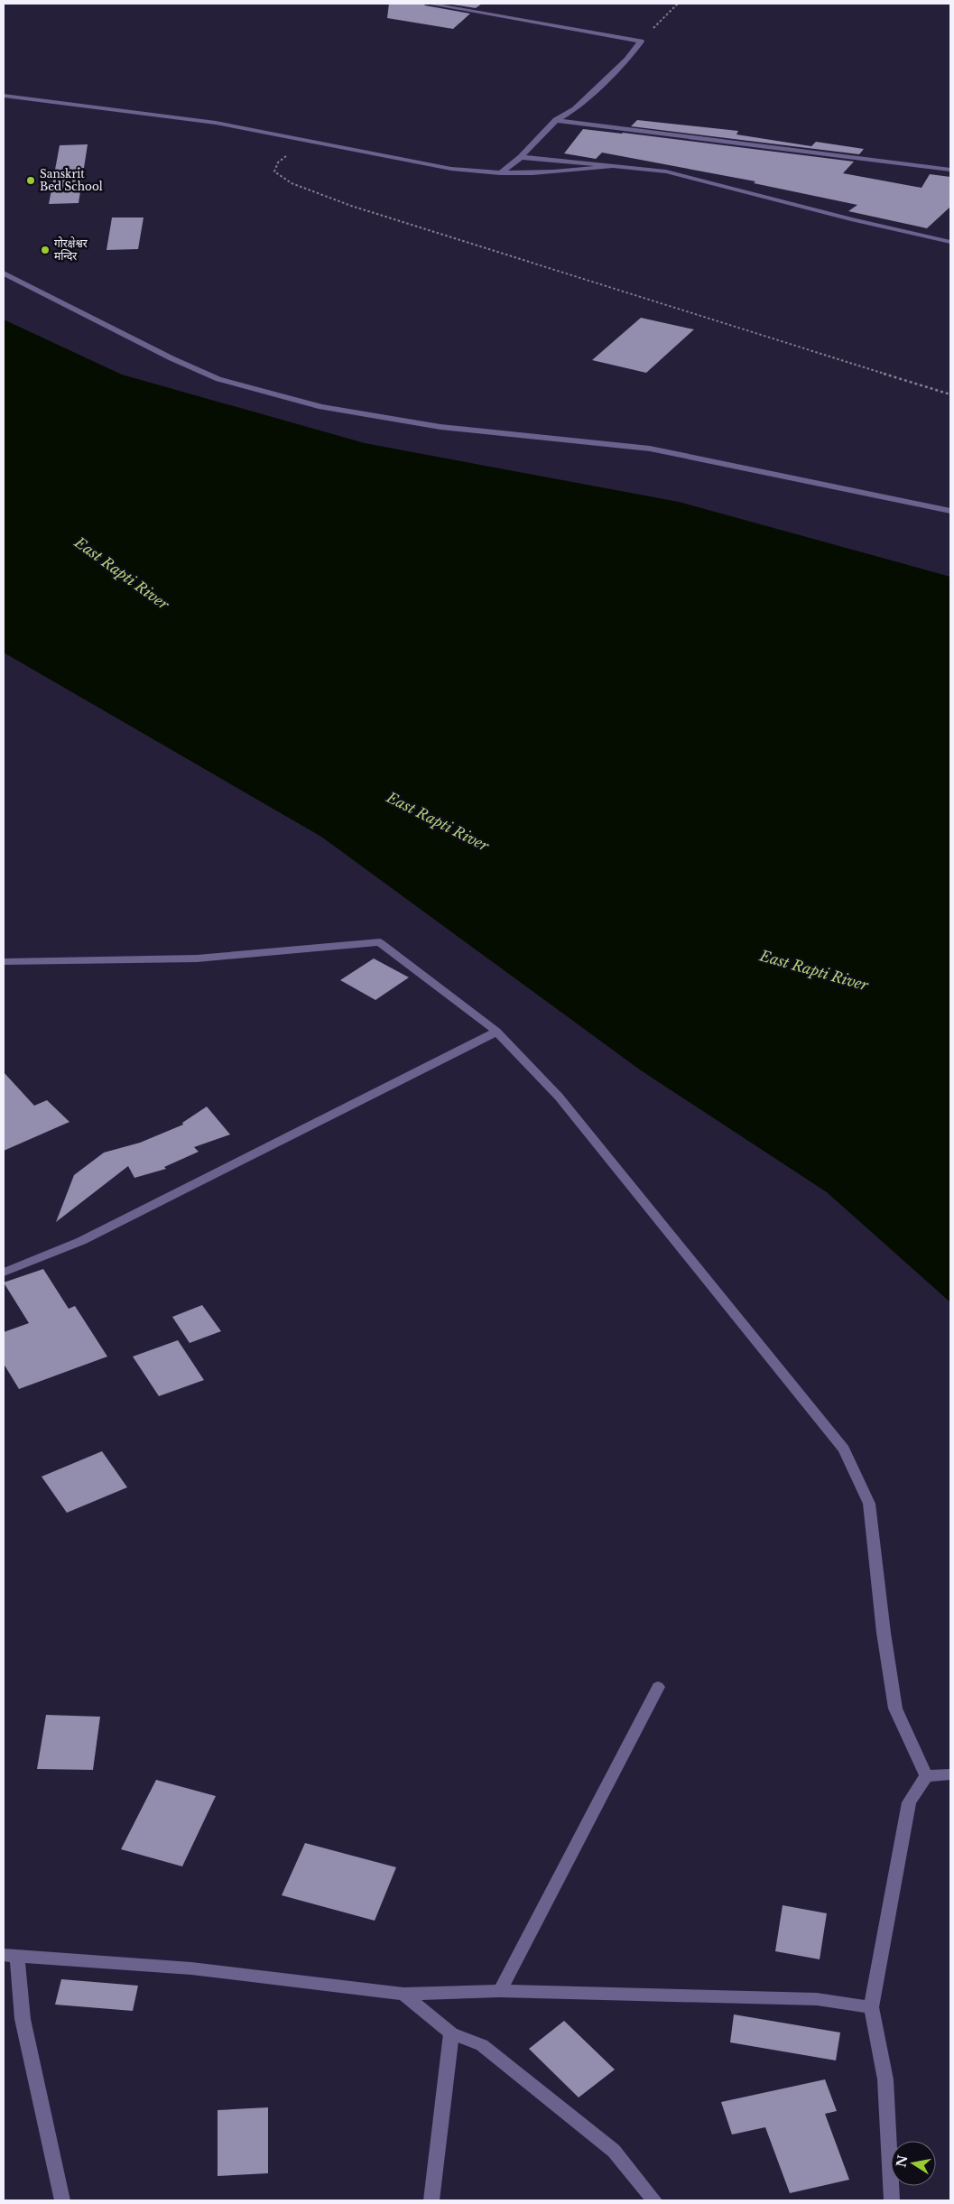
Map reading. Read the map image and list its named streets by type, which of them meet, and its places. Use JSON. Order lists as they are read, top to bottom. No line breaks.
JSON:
{"water":["East Rapti River"],"places":["Sanskrit Bed School","गोरक्षेश्वर मन्दिर"],"north":"left"}
